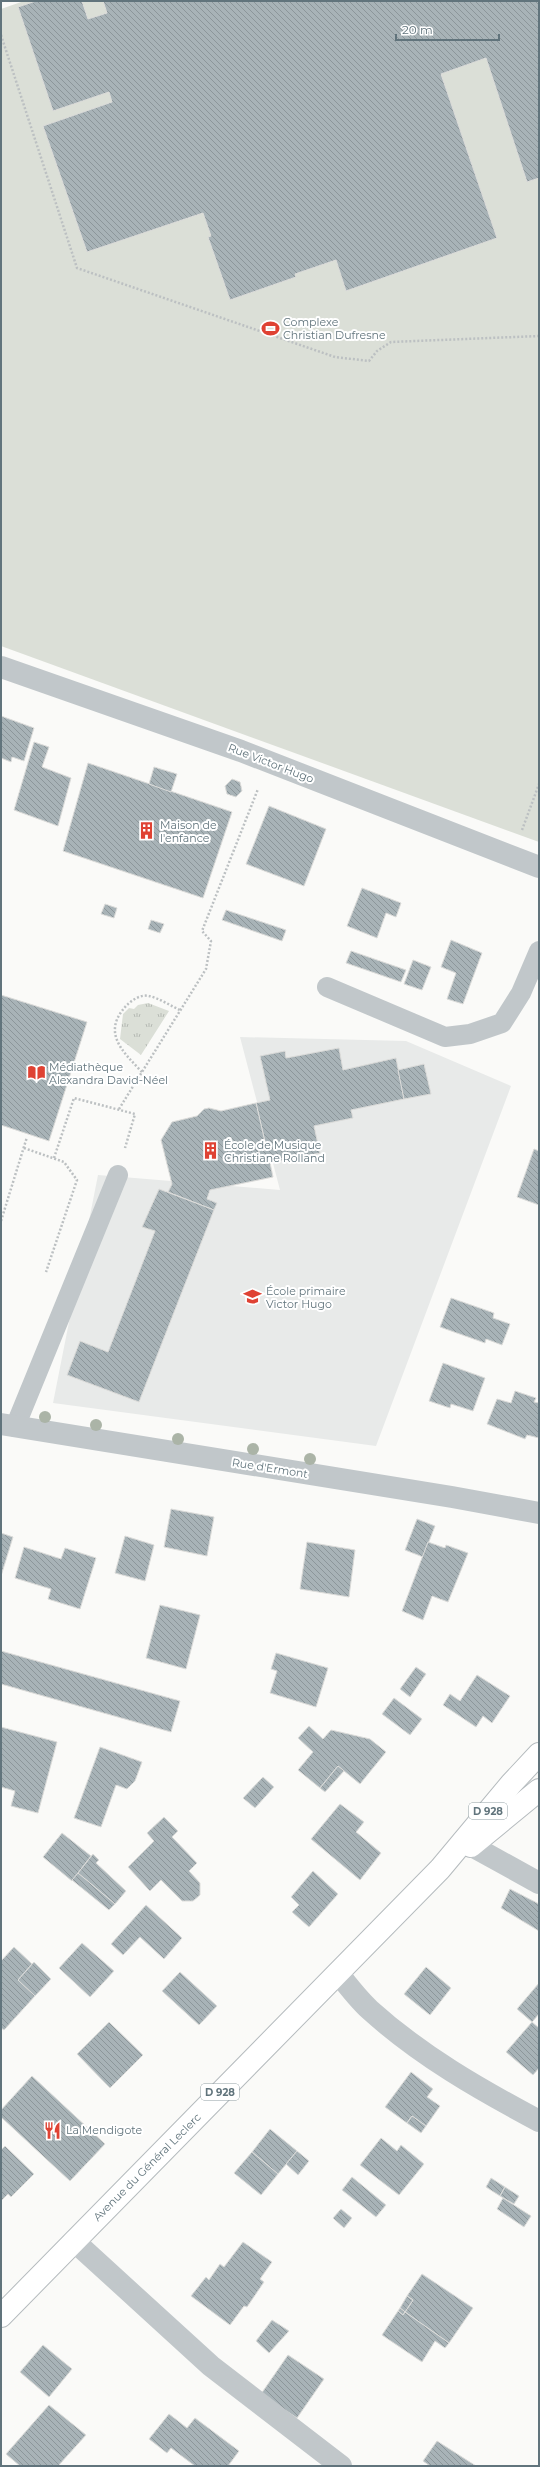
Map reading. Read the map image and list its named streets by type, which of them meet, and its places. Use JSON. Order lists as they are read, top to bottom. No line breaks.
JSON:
{"streets":{"main road":["D 928","Avenue du Général Leclerc"],"street":["Rue Victor Hugo","Rue d'Ermont"]},"places":{"sports":["Complexe Christian Dufresne"],"building":["Maison de l'enfance","École de Musique Christiane Rolland"],"library":["Médiathèque Alexandra David-Néel"],"school or university":["École primaire Victor Hugo"],"restaurant":["La Mendigote"]},"scale_bar":"20 m"}
